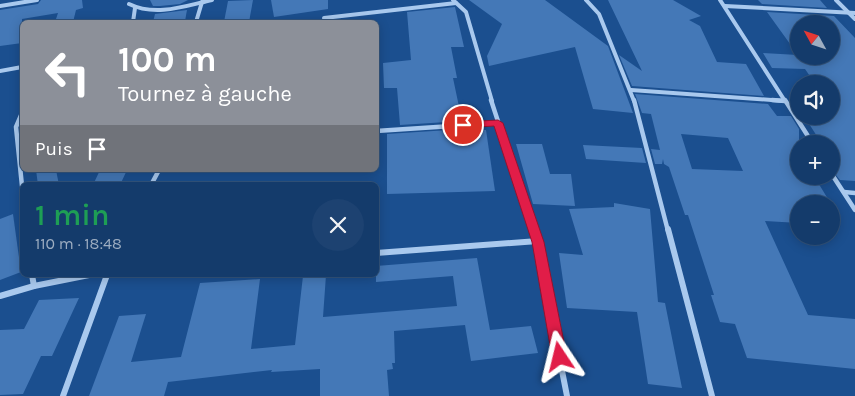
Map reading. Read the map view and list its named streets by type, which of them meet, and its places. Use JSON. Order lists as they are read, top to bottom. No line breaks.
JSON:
{"north":"top left","page":{"map_buttons":["+","−"],"turn":["100 m","Tournez à gauche"],"then":"Puis","heading":["1 min","110 m · 18:48"]}}
